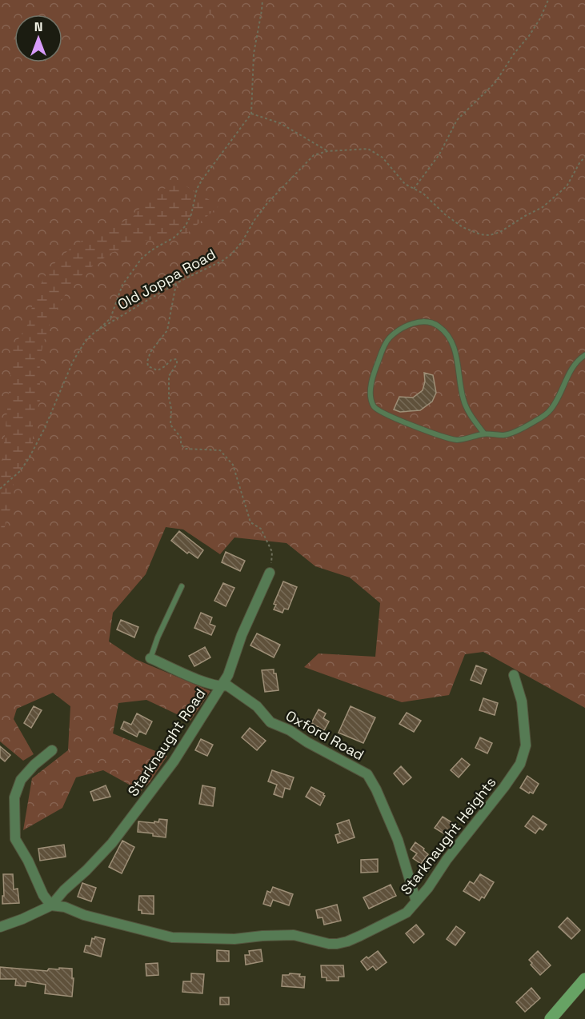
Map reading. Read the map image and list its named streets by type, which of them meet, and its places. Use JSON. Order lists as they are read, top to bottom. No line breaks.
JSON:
{"streets":{"street":["Oxford Road","Starknaught Road","Starknaught Heights"],"path":["Old Joppa Road"]},"crossings":[["Oxford Road","Starknaught Road"],["Oxford Road","Starknaught Heights"],["Starknaught Road","Starknaught Heights"]],"north":"top"}
